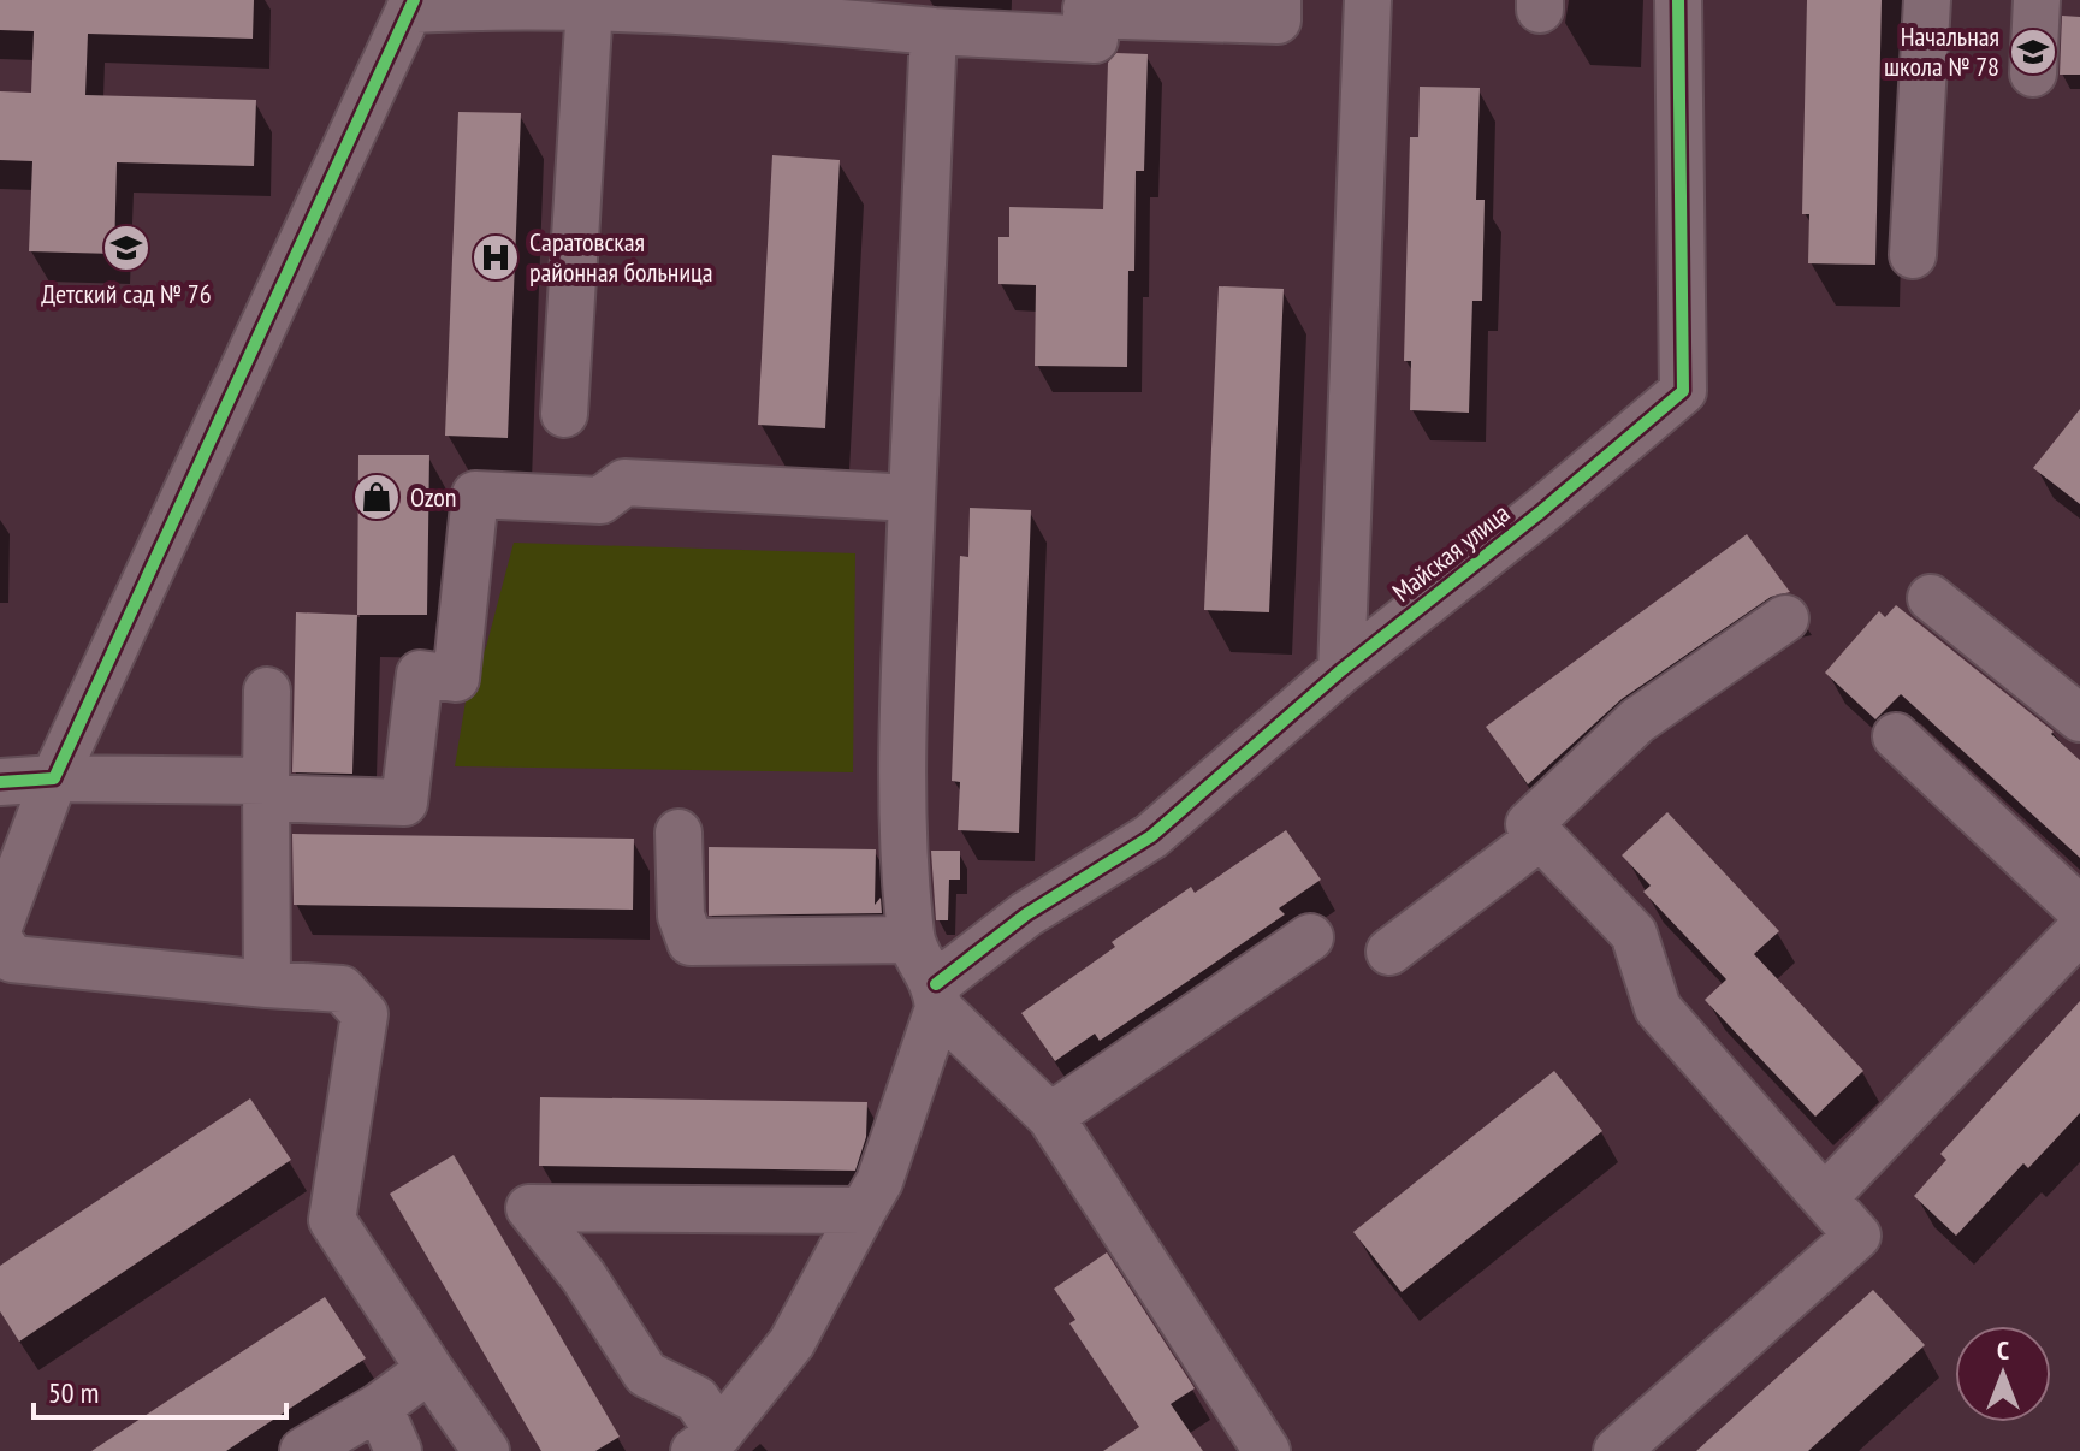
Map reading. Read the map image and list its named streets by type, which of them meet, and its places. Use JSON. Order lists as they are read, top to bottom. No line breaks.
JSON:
{"streets":{"street":["Майская улица"]},"places":{"school or university":["Начальная школа № 78","Детский сад № 76"],"hospital":["Саратовская районная больница"],"shop":["Ozon"]},"scale_bar":"50 m","north":"top"}
